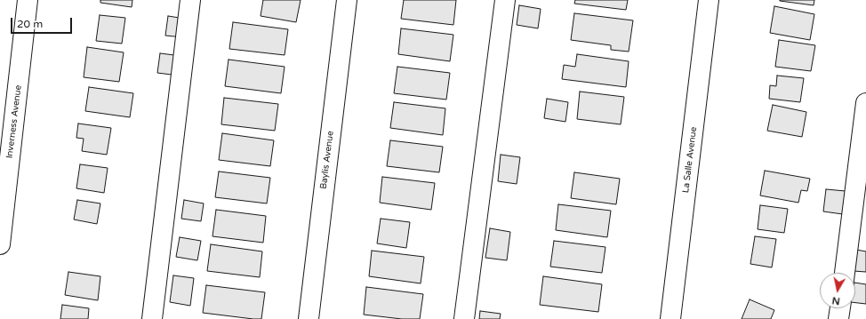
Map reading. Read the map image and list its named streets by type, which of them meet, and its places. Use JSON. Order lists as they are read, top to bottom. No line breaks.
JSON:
{"streets":{"street":["Inverness Avenue","Baylis Avenue","La Salle Avenue"]},"scale_bar":"20 m","north":"bottom"}
